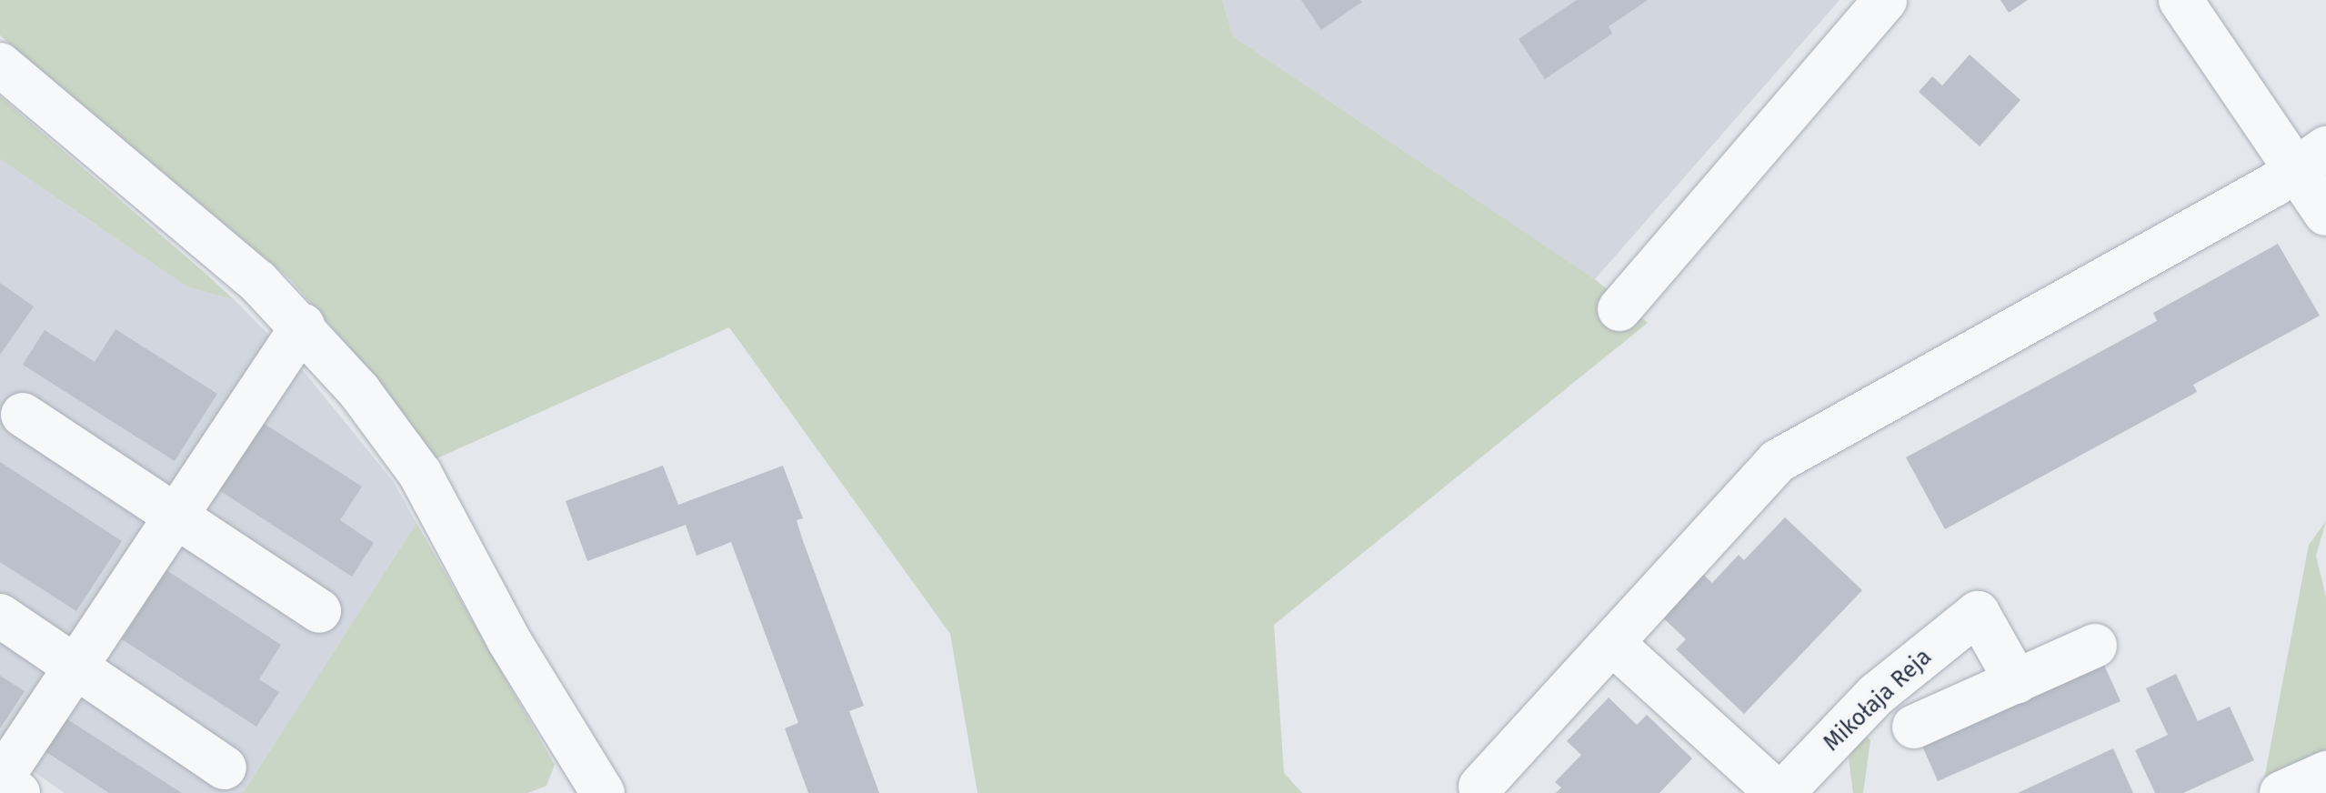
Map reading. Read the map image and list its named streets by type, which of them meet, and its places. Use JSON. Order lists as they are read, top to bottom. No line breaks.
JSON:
{"streets":{"street":["Mikołaja Reja"]}}
